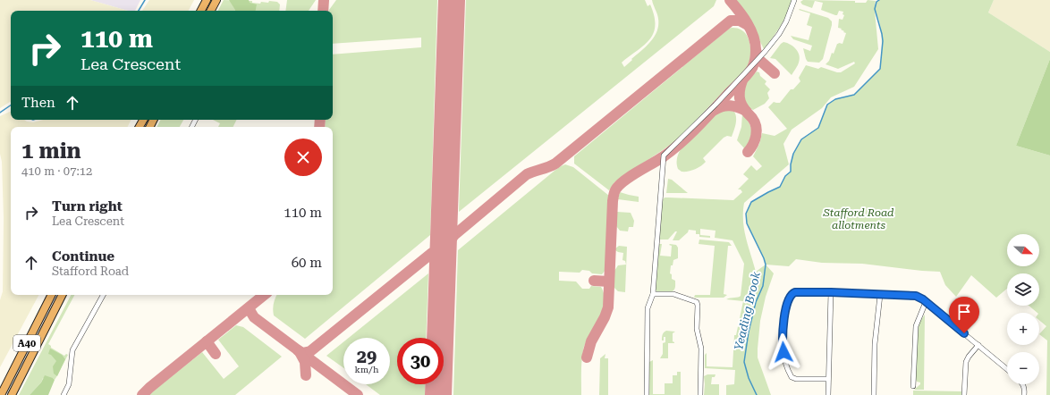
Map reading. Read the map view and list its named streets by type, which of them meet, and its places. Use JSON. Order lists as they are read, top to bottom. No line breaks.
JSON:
{"streets":{"highway":["A40"]},"water":["Yeading Brook"],"parks":["Stafford Road allotments"],"north":"right","page":{"turn":["110 m","Lea Crescent"],"then":"Then","heading":["1 min","410 m · 07:12"],"list":[{"name":"Turn right","note":"Lea Crescent","value":"110 m"},{"name":"Continue","note":"Stafford Road","value":"60 m"}],"map_buttons":["+","−"],"speed":"29 km/h","limit":"30"}}
